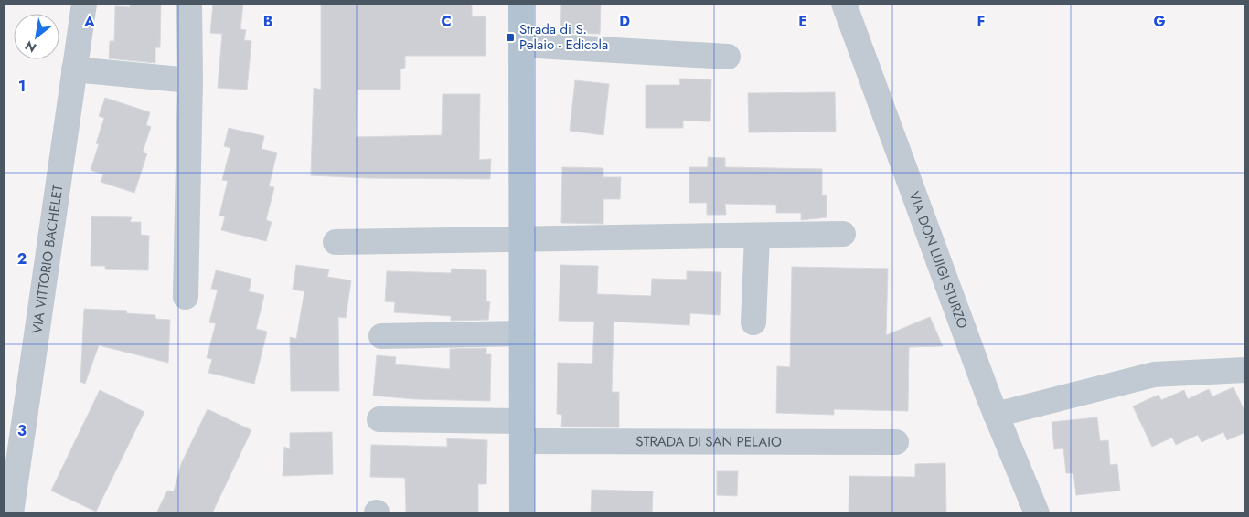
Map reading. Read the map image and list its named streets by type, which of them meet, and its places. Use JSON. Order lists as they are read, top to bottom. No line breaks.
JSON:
{"streets":{"street":["VIA VITTORIO BACHELET","VIA DON LUIGI STURZO","STRADA DI SAN PELAIO"]},"places":{"transit":["Strada di S. Pelaio - Edicola"]},"north":"bottom left","grid":{"columns":["A","B","C","D","E","F","G"],"rows":["1","2","3"]}}
